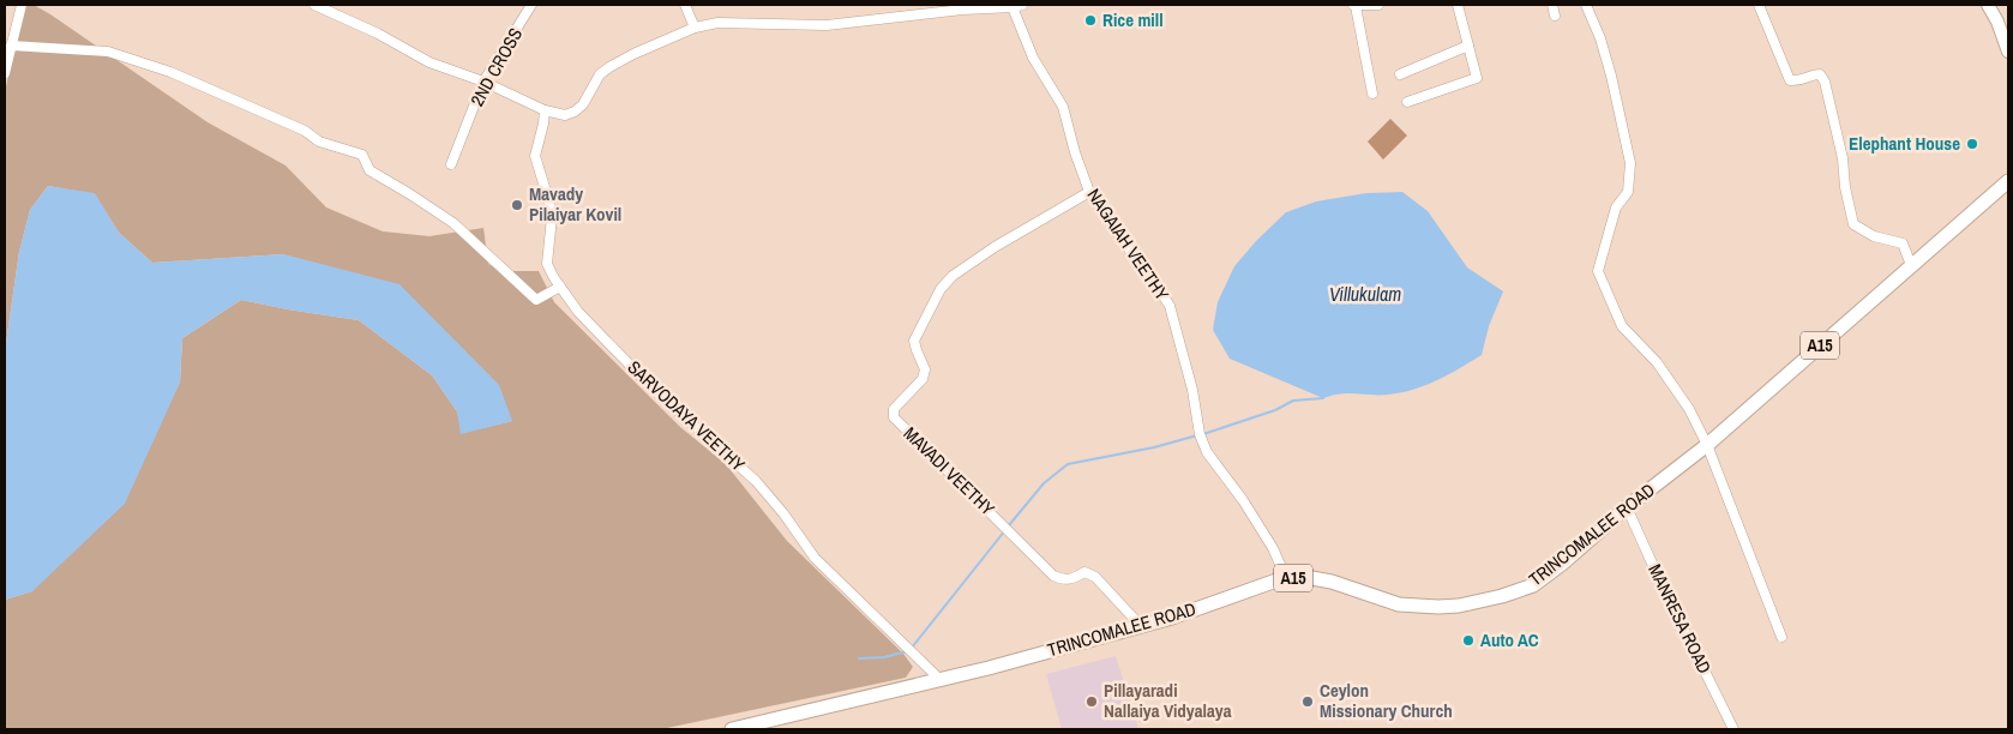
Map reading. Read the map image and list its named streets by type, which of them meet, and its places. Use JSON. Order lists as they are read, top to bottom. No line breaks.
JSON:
{"streets":{"highway":["A15","TRINCOMALEE ROAD"],"street":["2ND CROSS","NAGAIAH VEETHY","SARVODAYA VEETHY","MAVADI VEETHY","MANRESA ROAD"]},"crossings":[["NAGAIAH VEETHY","MAVADI VEETHY"],["NAGAIAH VEETHY","TRINCOMALEE ROAD"],["SARVODAYA VEETHY","TRINCOMALEE ROAD"],["MAVADI VEETHY","TRINCOMALEE ROAD"],["TRINCOMALEE ROAD","MANRESA ROAD"]],"water":["Villukulam"],"places":["Rice mill","Elephant House","Mavady Pilaiyar Kovil","Auto AC","Pillayaradi Nallaiya Vidyalaya","Ceylon Missionary Church"]}
